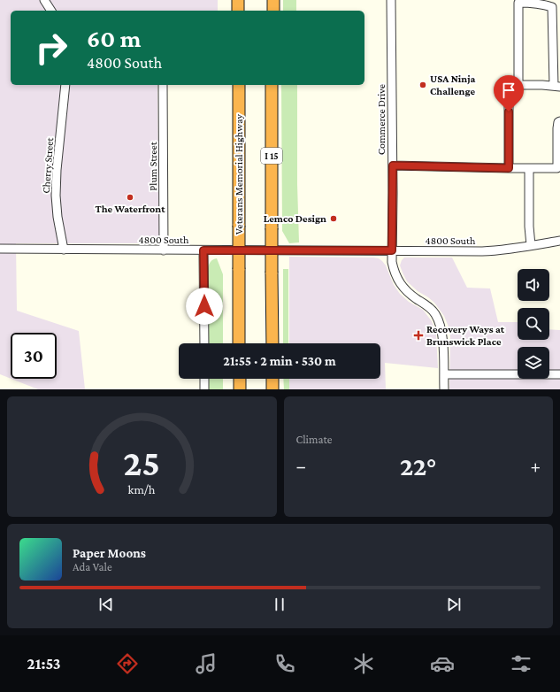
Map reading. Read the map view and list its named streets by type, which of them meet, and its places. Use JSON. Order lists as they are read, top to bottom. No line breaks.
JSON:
{"streets":{"highway":["I 15","Veterans Memorial Highway"],"street":["Commerce Drive","Cherry Street","Plum Street","4800 South"]},"crossings":[["Commerce Drive","4800 South"],["Cherry Street","4800 South"],["Plum Street","4800 South"]],"places":{"other":["USA Ninja Challenge","The Waterfront","Lemco Design"],"health":["Recovery Ways at Brunswick Place"]},"page":{"turn":["60 m","4800 South"],"limit":"30","trip":"21:55 · 2 min · 530 m","tile":"Climate","heat":["−","22°","+"],"song":["Paper Moons","Ada Vale"],"tabs":"21:53","gauge":["25","km/h"]}}
